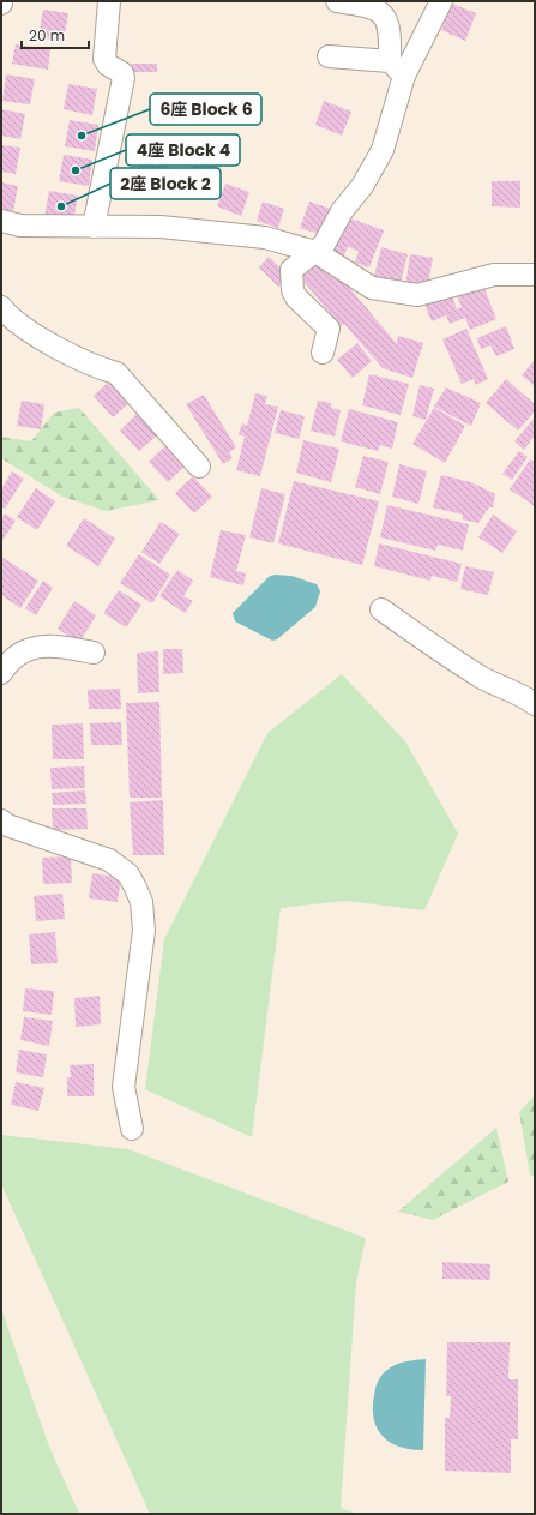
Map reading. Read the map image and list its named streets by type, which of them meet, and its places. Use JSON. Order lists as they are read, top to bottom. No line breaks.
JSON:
{"places":["6座 Block 6","4座 Block 4","2座 Block 2"],"scale_bar":"20 m"}
